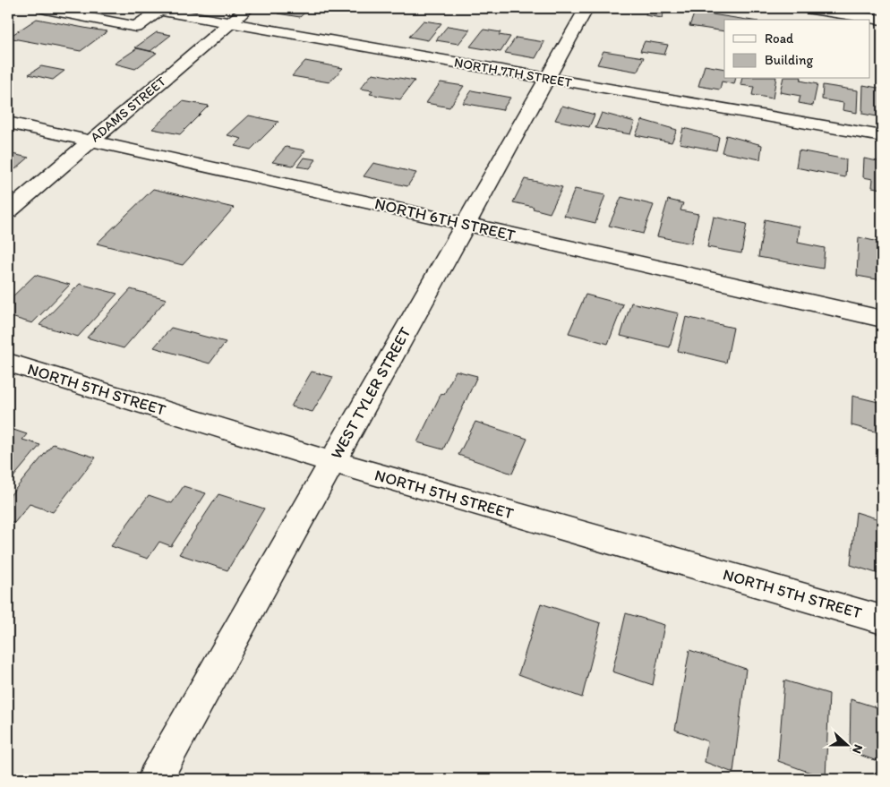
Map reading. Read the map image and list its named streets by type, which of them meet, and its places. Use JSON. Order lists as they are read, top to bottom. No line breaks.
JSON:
{"streets":{"street":["NORTH 7TH STREET","ADAMS STREET","NORTH 6TH STREET","NORTH 5TH STREET","WEST TYLER STREET"]},"crossings":[["NORTH 7TH STREET","ADAMS STREET"],["NORTH 7TH STREET","WEST TYLER STREET"],["ADAMS STREET","NORTH 6TH STREET"],["NORTH 6TH STREET","WEST TYLER STREET"],["NORTH 5TH STREET","WEST TYLER STREET"]],"legend":["Road","Building"],"north":"right"}
